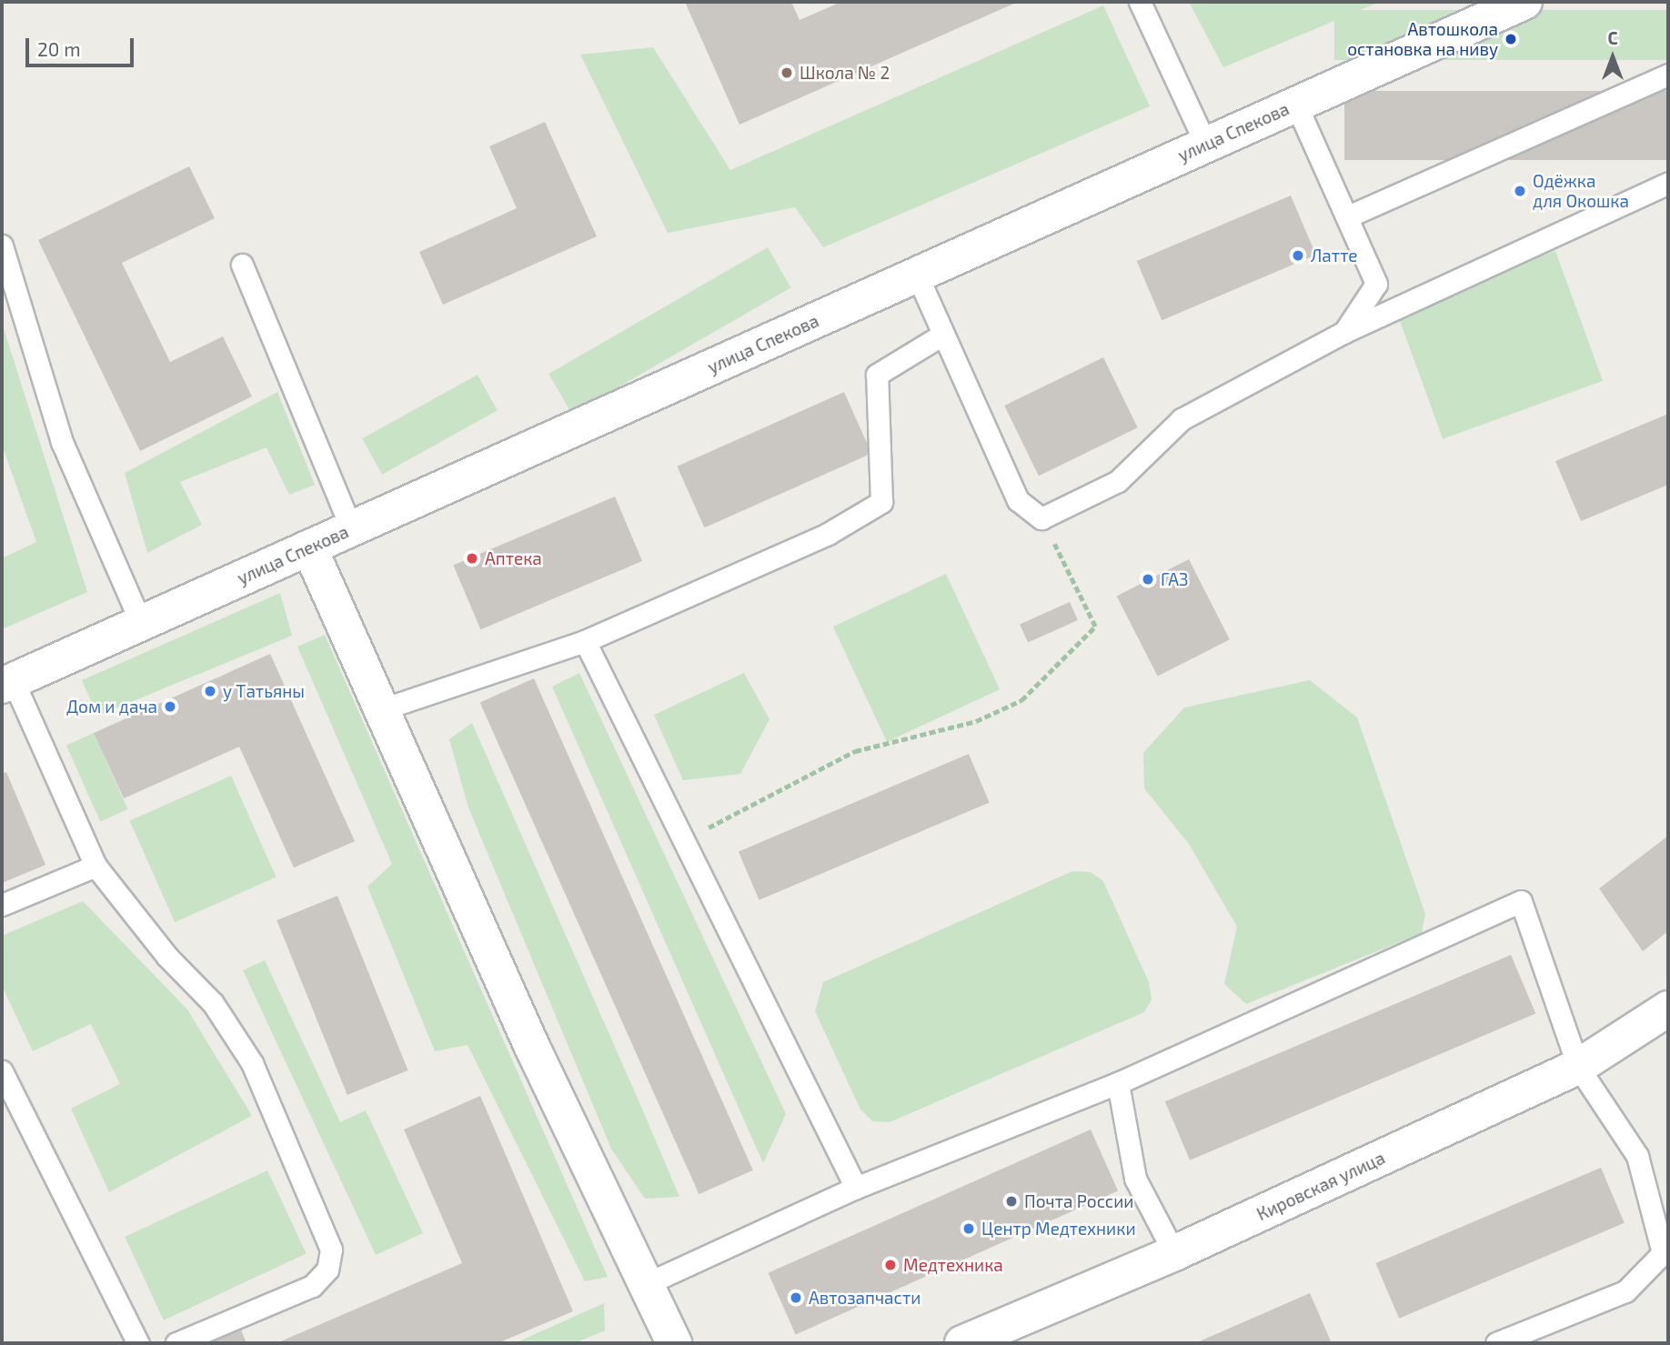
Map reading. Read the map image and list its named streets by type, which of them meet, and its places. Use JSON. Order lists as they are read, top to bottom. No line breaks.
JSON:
{"streets":{"main road":["улица Спекова","Кировская улица"]},"places":["Автошкола остановка на ниву","Школа № 2","Одёжка для Окошка","Латте","Аптека","ГАЗ","у Татьяны","Дом и дача","Почта России","Центр Медтехники","Медтехника","Автозапчасти"],"scale_bar":"20 m","north":"top"}
